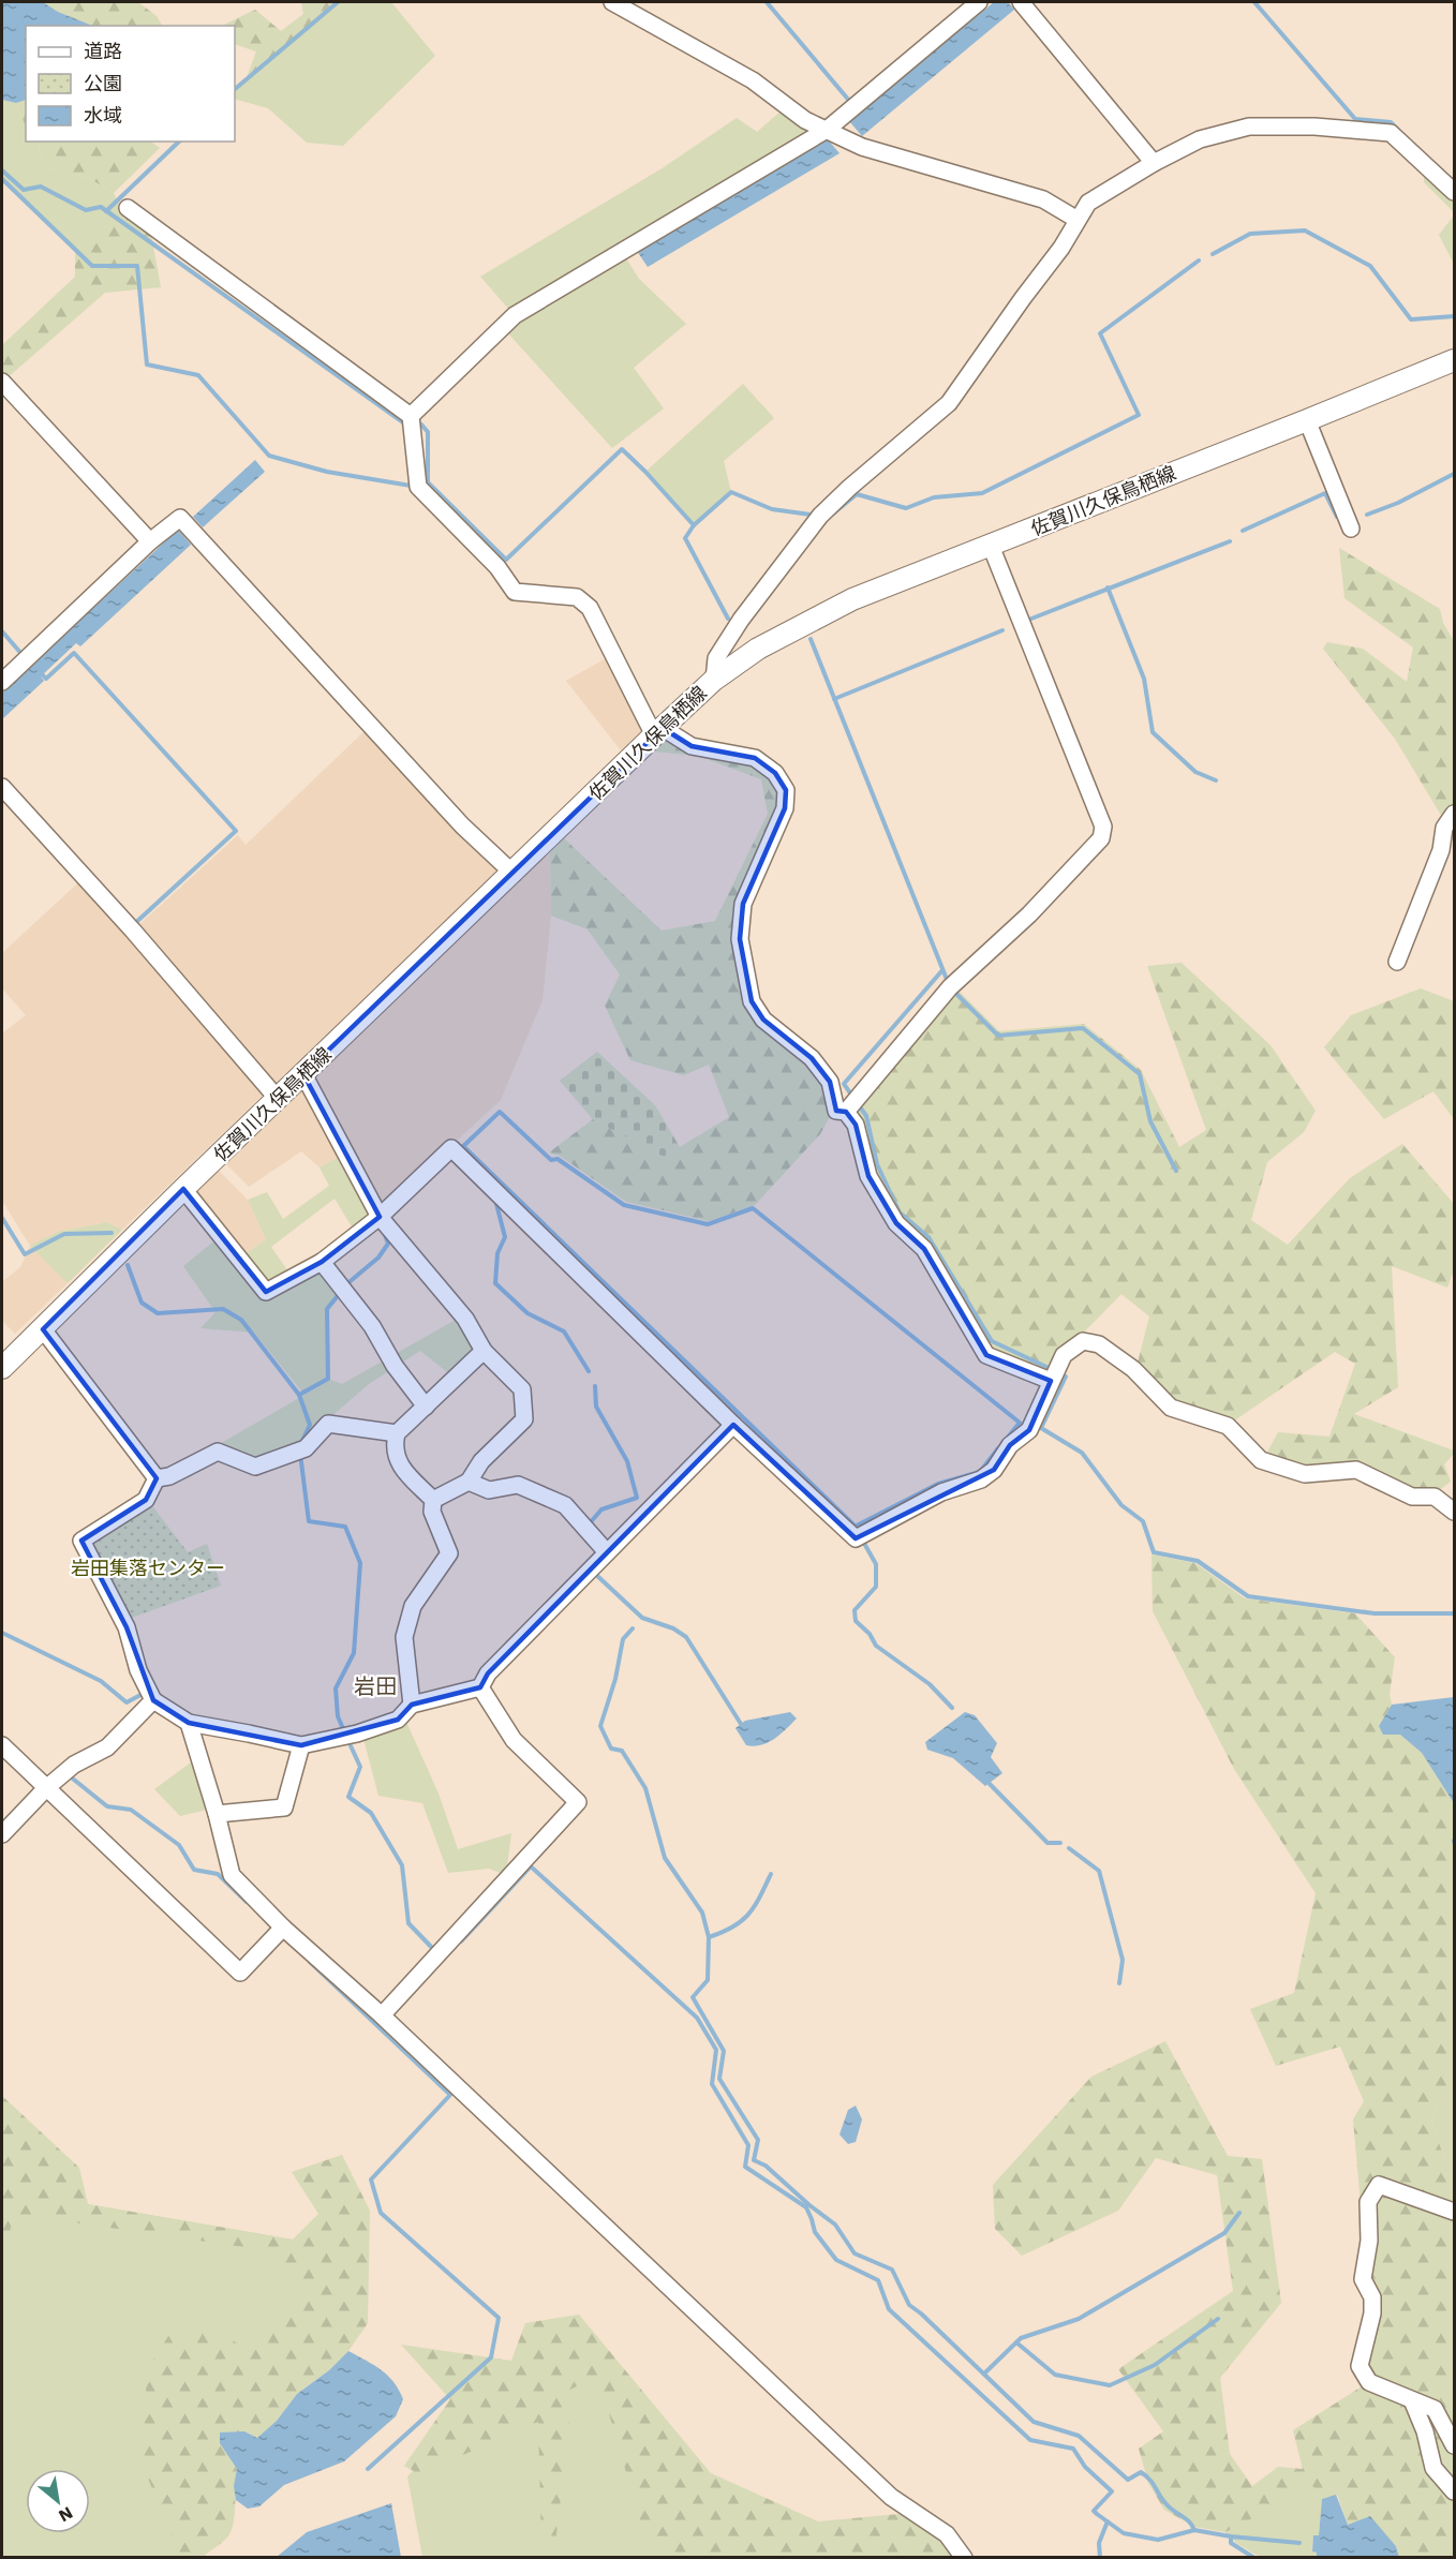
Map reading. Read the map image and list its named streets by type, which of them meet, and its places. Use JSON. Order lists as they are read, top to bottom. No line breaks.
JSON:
{"streets":{"main road":["佐賀川久保鳥栖線"]},"districts":["岩田"],"parks":["岩田集落センター"],"legend":["道路","公園","水域"],"north":"bottom right"}
